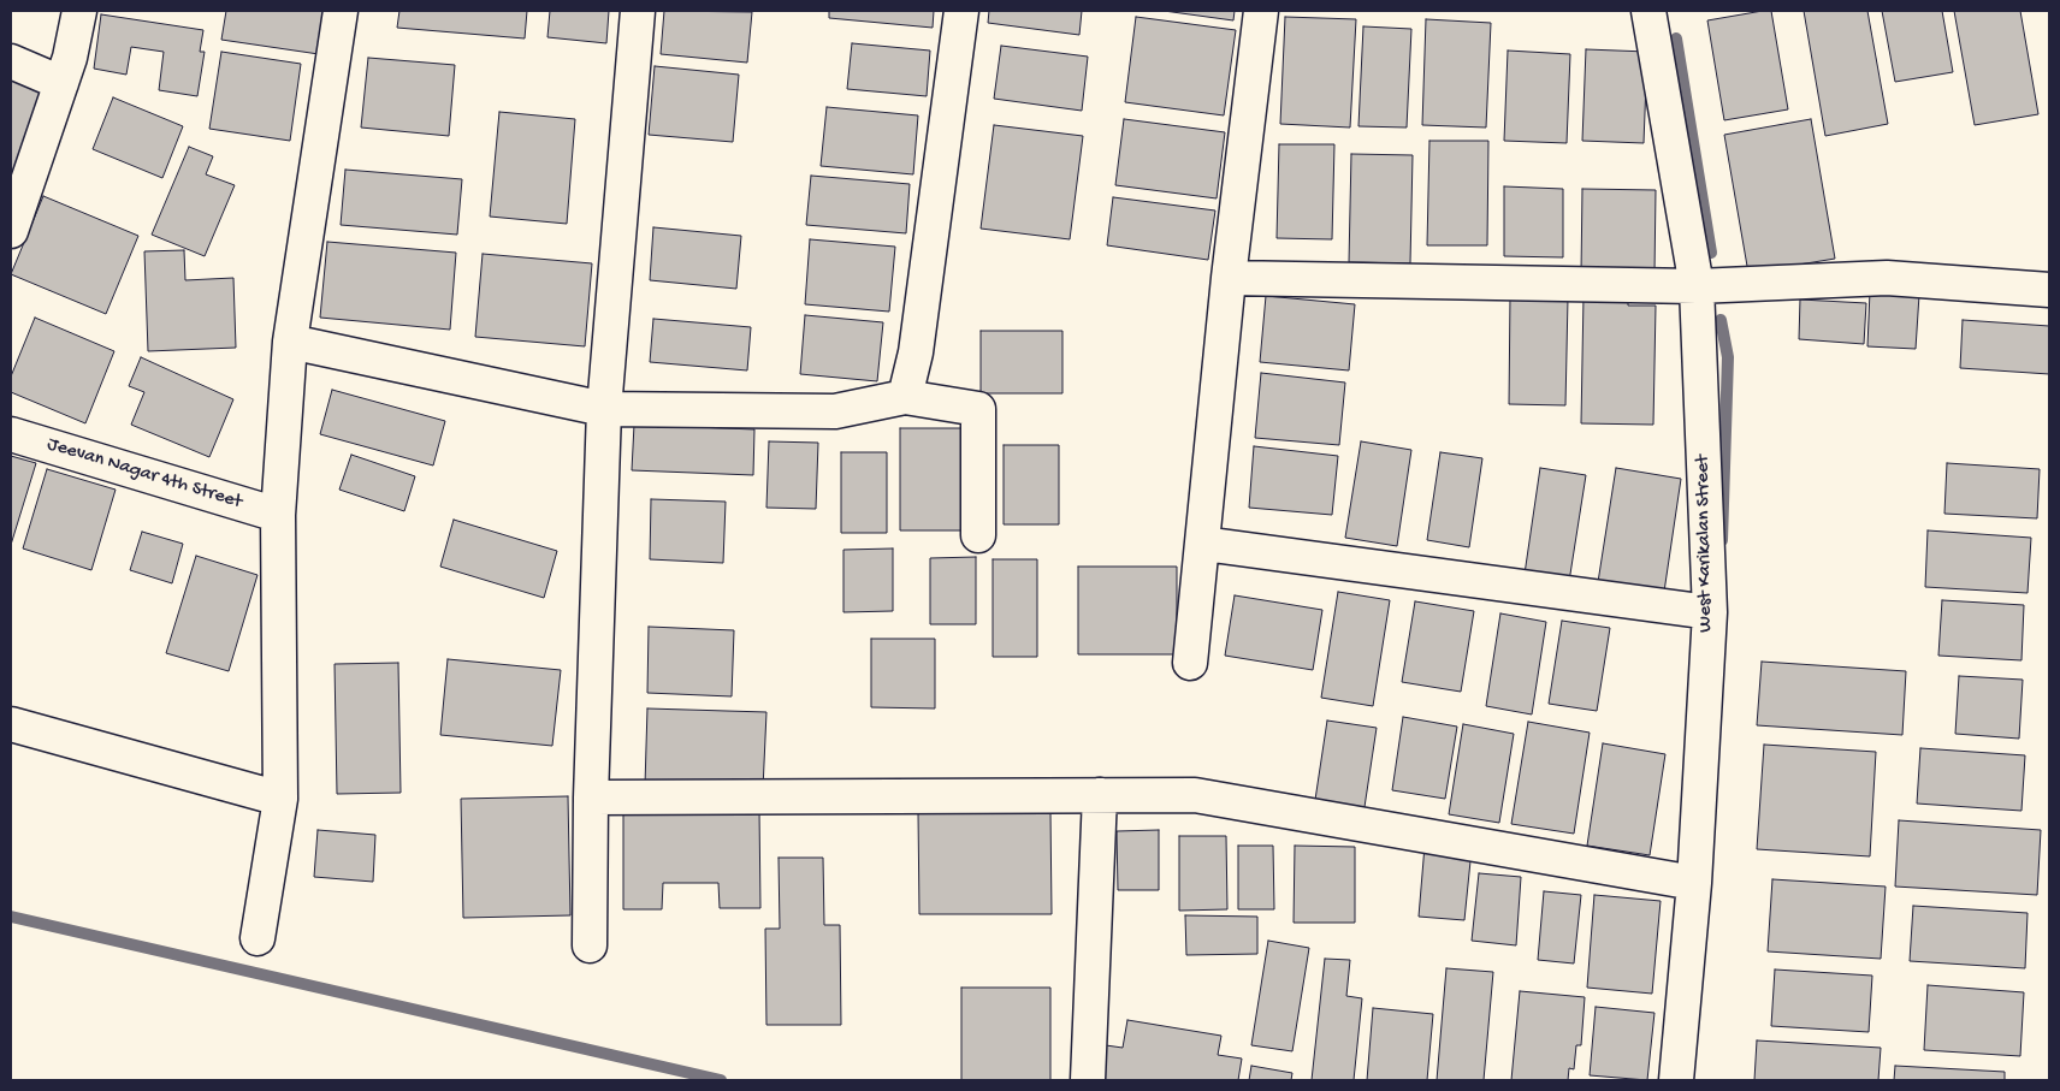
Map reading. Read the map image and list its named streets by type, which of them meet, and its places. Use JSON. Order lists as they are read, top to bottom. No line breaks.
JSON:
{"streets":{"street":["Jeevan Nagar 4th Street","West Karikalan Street"]}}
